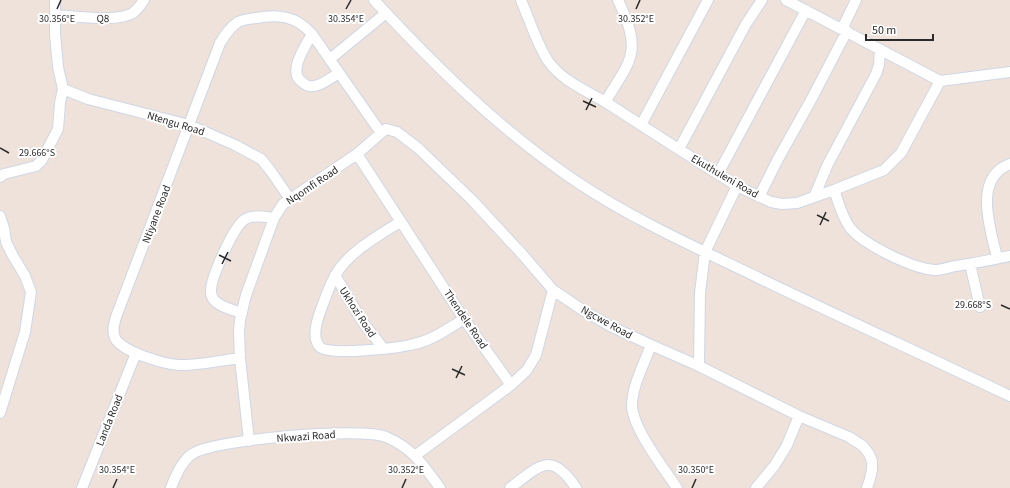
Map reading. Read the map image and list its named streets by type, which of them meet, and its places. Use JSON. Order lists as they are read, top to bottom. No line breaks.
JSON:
{"streets":{"street":["Q8","Ntengu Road","Ekuthuleni Road","Nqomfi Road","Ntiyane Road","Ukhozi Road","Thendele Road","Ngcwe Road","Landa Road","Nkwazi Road"]},"crossings":[["Ntengu Road","Nqomfi Road"],["Ntengu Road","Ntiyane Road"],["Nqomfi Road","Ntiyane Road"],["Nqomfi Road","Thendele Road"],["Nqomfi Road","Ngcwe Road"],["Nqomfi Road","Nkwazi Road"],["Ntiyane Road","Landa Road"],["Ukhozi Road","Thendele Road"]],"scale_bar":"50 m","coordinates":["30.354°E","30.352°E","30.356°E","29.666°S","29.668°S","30.350°E"]}
